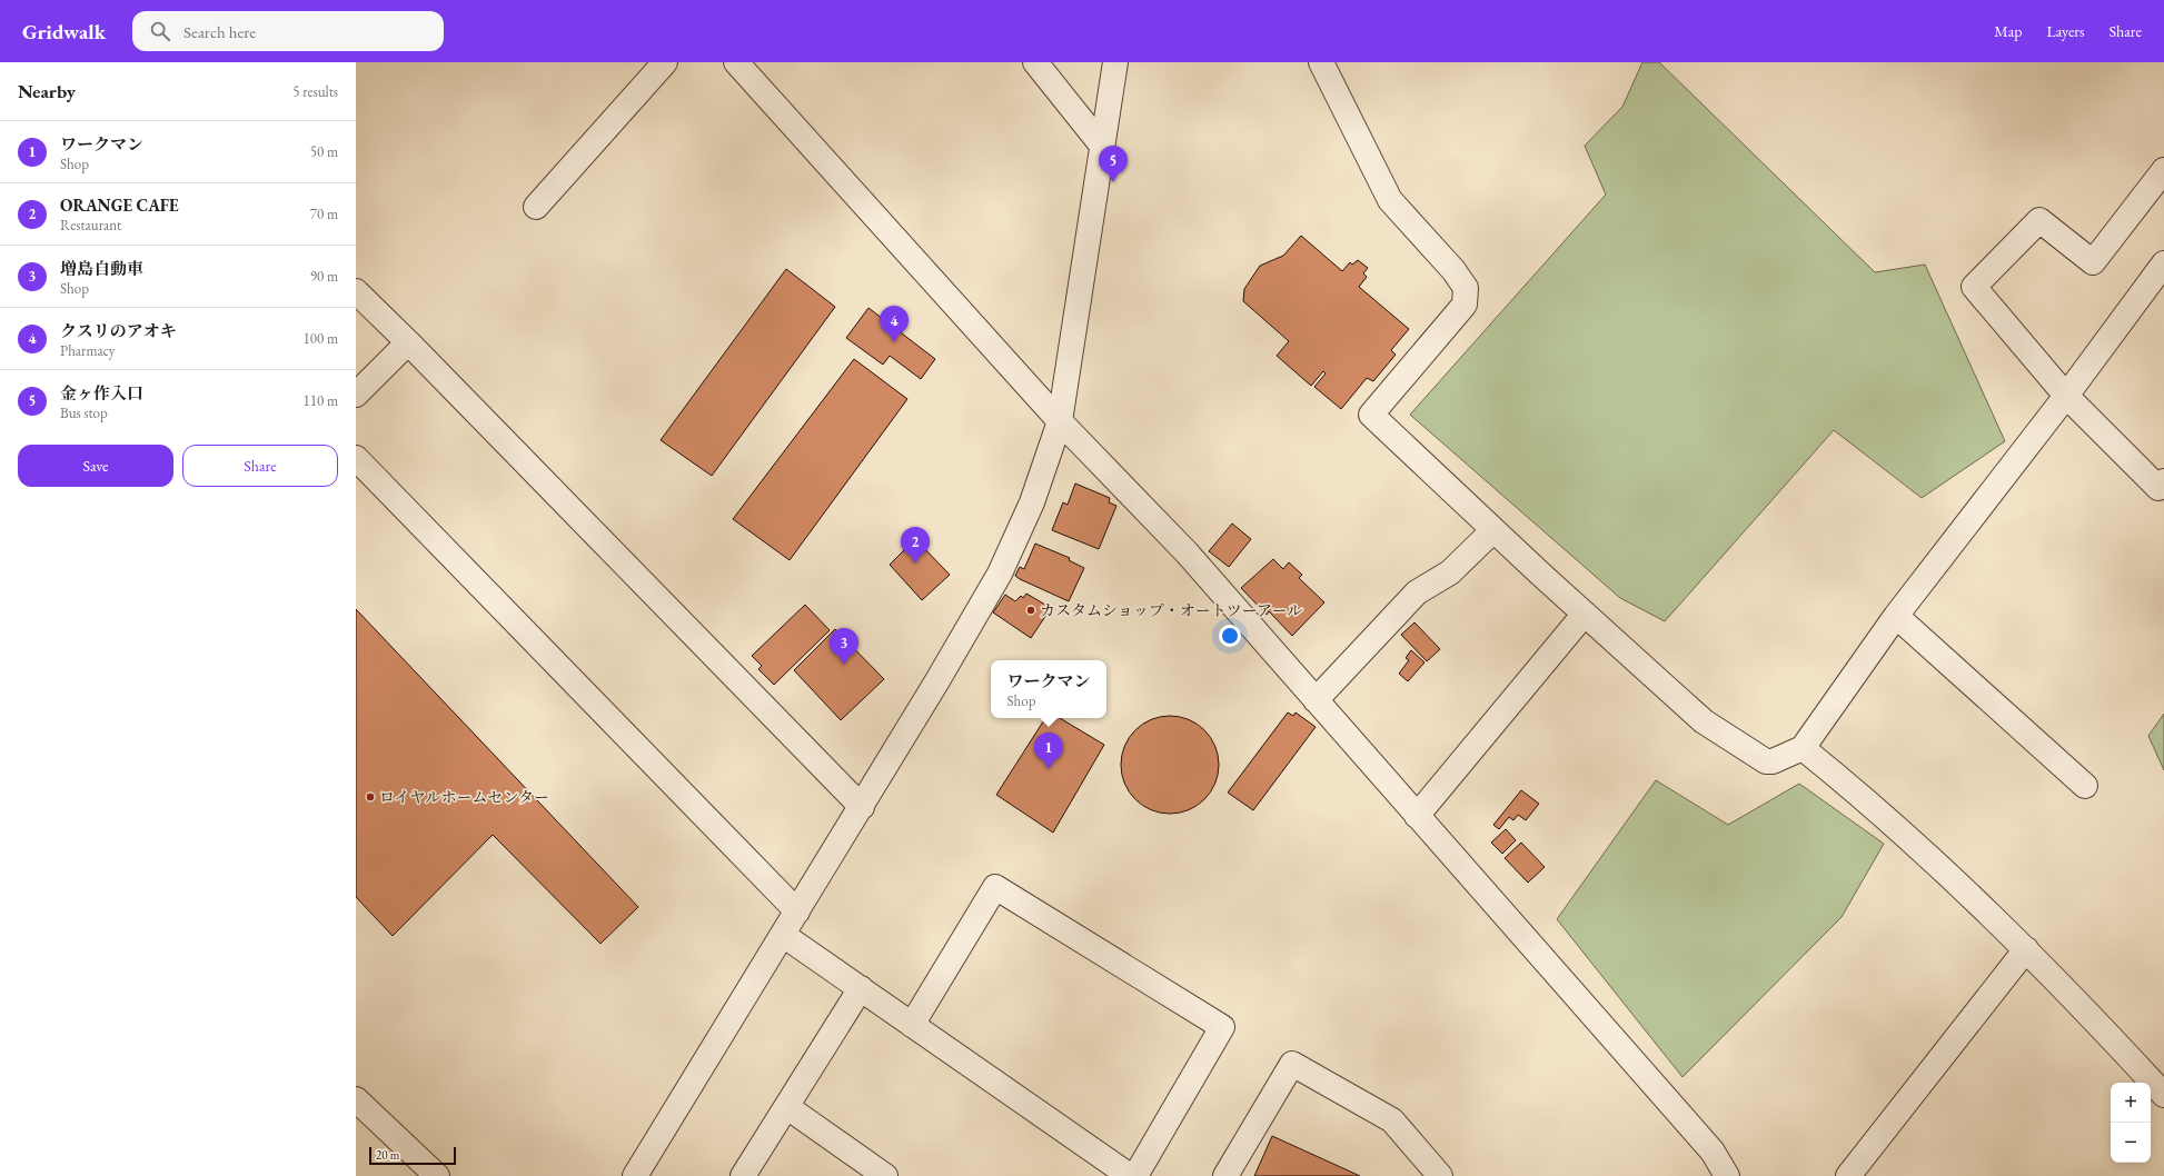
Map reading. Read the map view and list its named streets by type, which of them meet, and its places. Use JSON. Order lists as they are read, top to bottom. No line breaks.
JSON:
{"places":["カスタムショップ・オートツーアール","ロイヤルホームセンター"],"scale_bar":"20 m","page":{"header":"Gridwalk","search":"Search here","nav":["Map","Layers","Share"],"heading":["Nearby","5 results"],"list":[{"mark":"1","name":"ワークマン","note":"Shop","value":"50 m"},{"mark":"2","name":"ORANGE CAFE","note":"Restaurant","value":"70 m"},{"mark":"3","name":"増島自動車","note":"Shop","value":"90 m"},{"mark":"4","name":"クスリのアオキ","note":"Pharmacy","value":"100 m"},{"mark":"5","name":"金ヶ作入口","note":"Bus stop","value":"110 m"}],"pins":["5","4","2","3","1"],"buttons":["Save","Share"],"popup":["ワークマン","Shop"],"map_buttons":["+","−"],"scale":"20 m"}}
